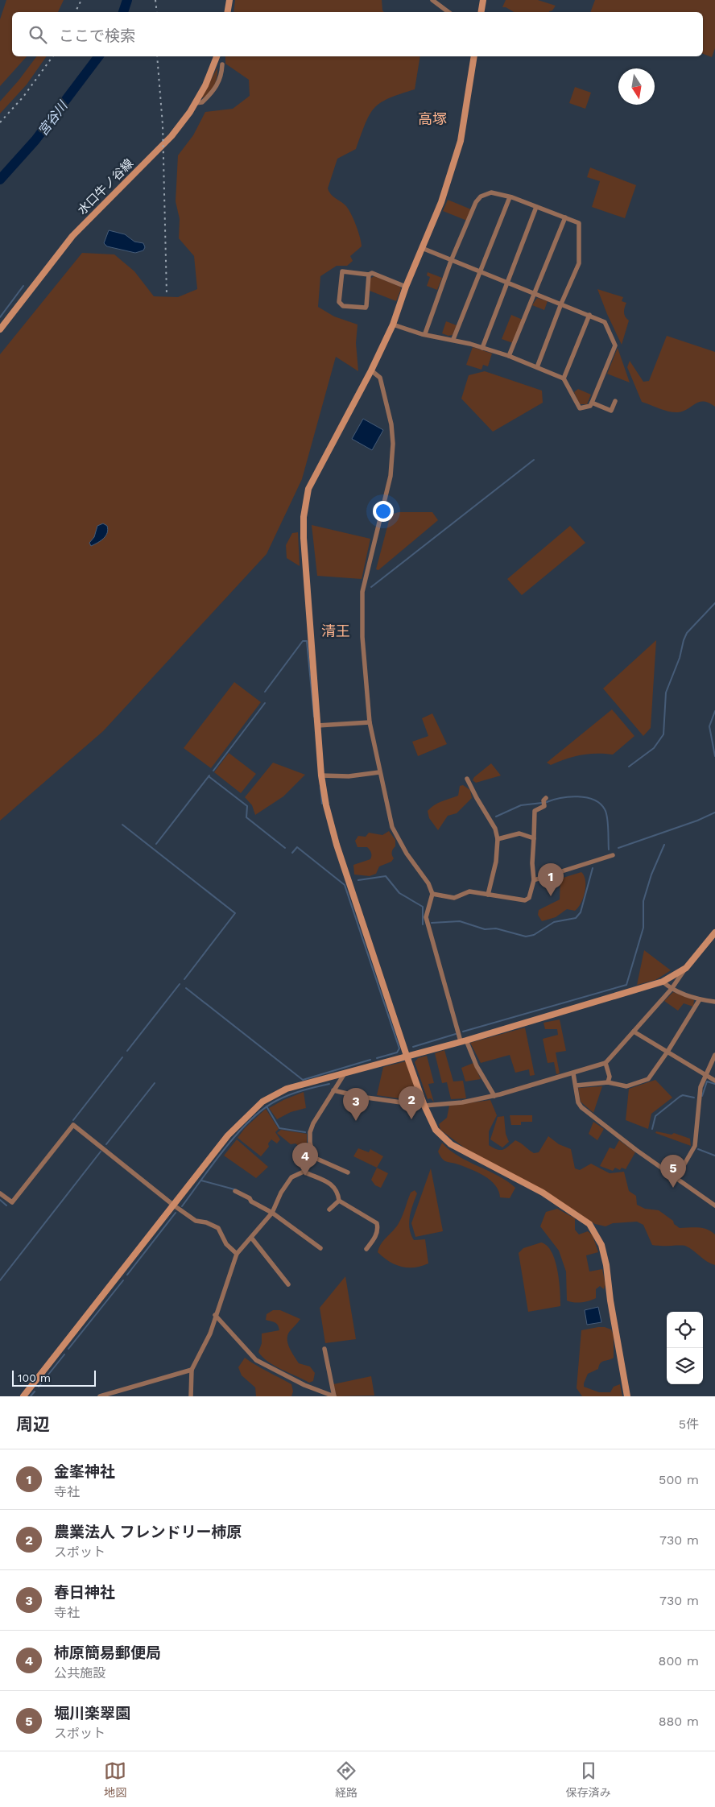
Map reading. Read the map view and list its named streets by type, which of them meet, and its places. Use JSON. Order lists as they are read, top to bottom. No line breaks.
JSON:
{"streets":{"street":["水口牛ノ谷線"]},"districts":["高塚","清王"],"water":["宮谷川"],"scale_bar":"100 m","north":"bottom","page":{"search":"ここで検索","pins":["1","2","3","4","5"],"scale":"100 m","heading":["周辺","5件"],"list":[{"mark":"1","name":"金峯神社","note":"寺社","value":"500 m"},{"mark":"2","name":"農業法人 フレンドリー柿原","note":"スポット","value":"730 m"},{"mark":"3","name":"春日神社","note":"寺社","value":"730 m"},{"mark":"4","name":"柿原簡易郵便局","note":"公共施設","value":"800 m"},{"mark":"5","name":"堀川楽翠園","note":"スポット","value":"880 m"}],"nav":["地図","経路","保存済み"]}}
